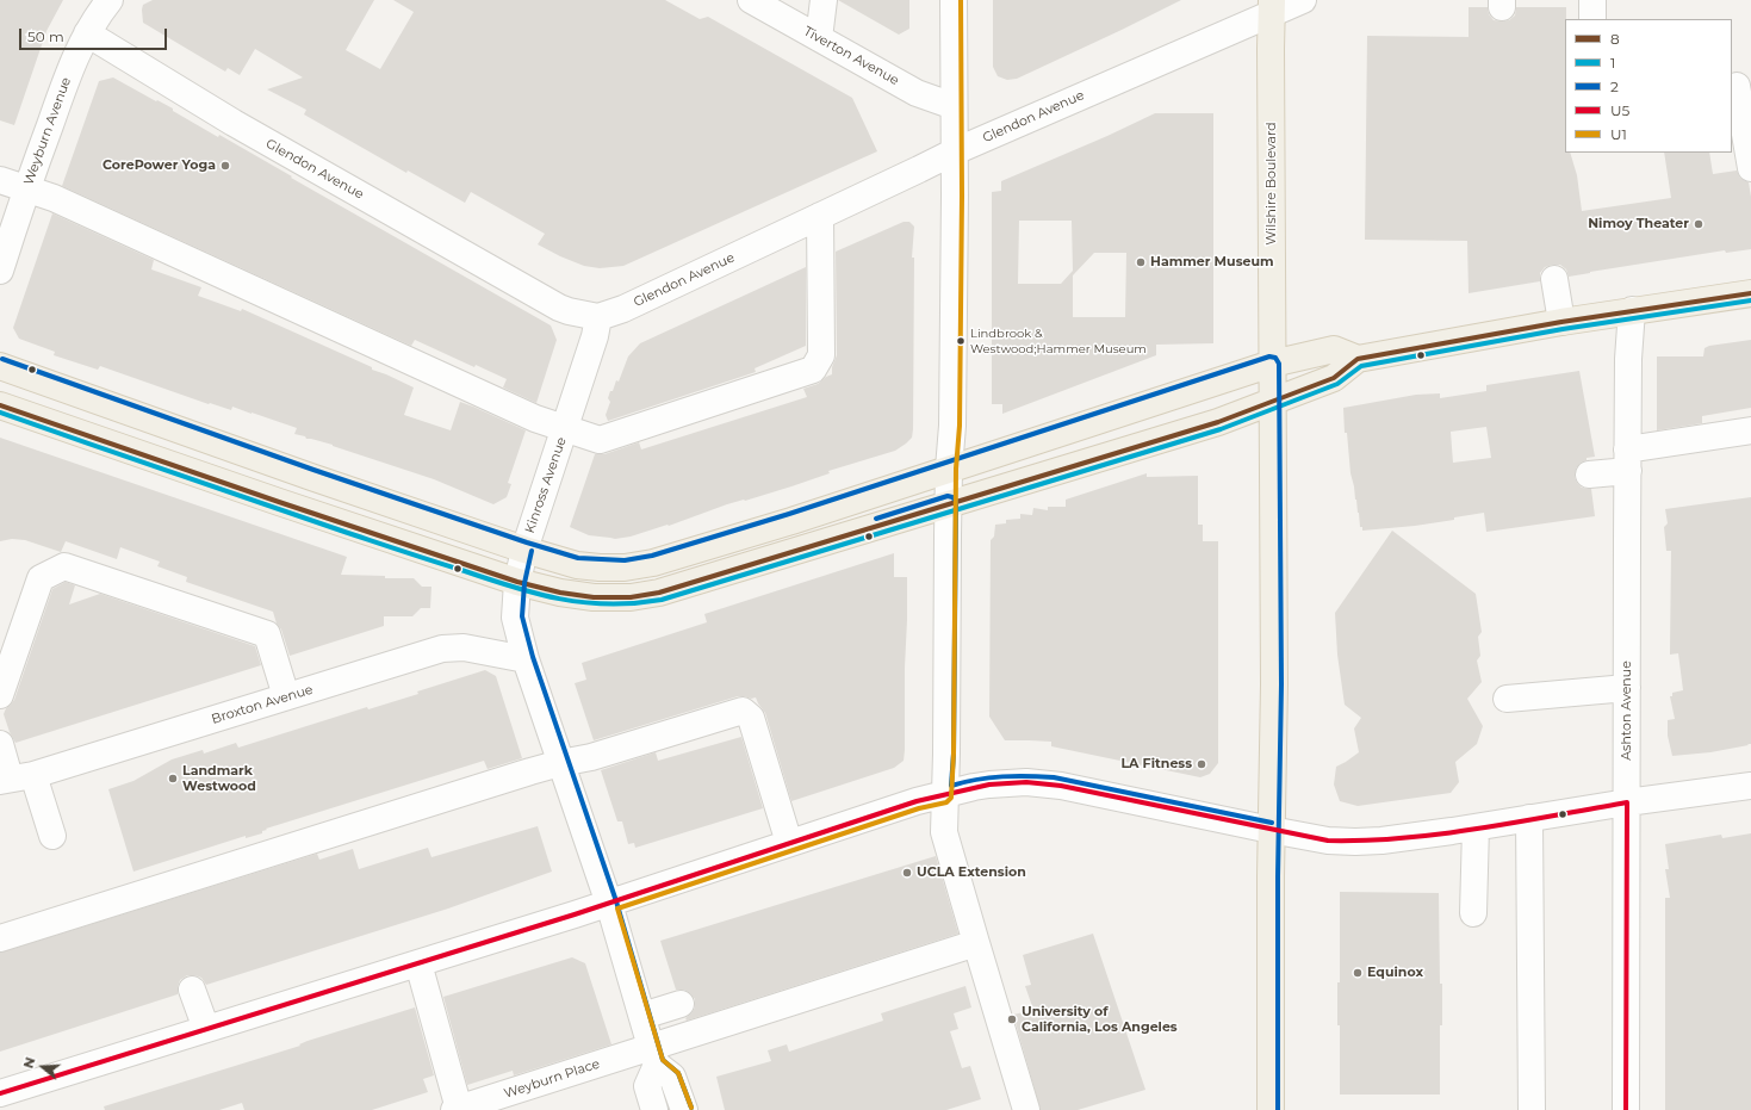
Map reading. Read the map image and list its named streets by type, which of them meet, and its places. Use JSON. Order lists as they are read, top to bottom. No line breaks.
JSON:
{"streets":{"main road":["Wilshire Boulevard"],"street":["Tiverton Avenue","Glendon Avenue","Weyburn Avenue","Kinross Avenue","Broxton Avenue","Ashton Avenue","Weyburn Place"]},"crossings":[["Glendon Avenue","Weyburn Avenue"],["Glendon Avenue","Wilshire Boulevard"],["Glendon Avenue","Kinross Avenue"],["Kinross Avenue","Broxton Avenue"],["Kinross Avenue","Weyburn Place"]],"places":["CorePower Yoga","Nimoy Theater","Hammer Museum","Lindbrook & Westwood;Hammer Museum","LA Fitness","Landmark Westwood","UCLA Extension","Equinox","University of California, Los Angeles"],"lines":["transit line U1","transit line 8","transit line 1","transit line 2","transit line U5"],"legend":["8","1","2","U5","U1"],"scale_bar":"50 m","north":"left"}
